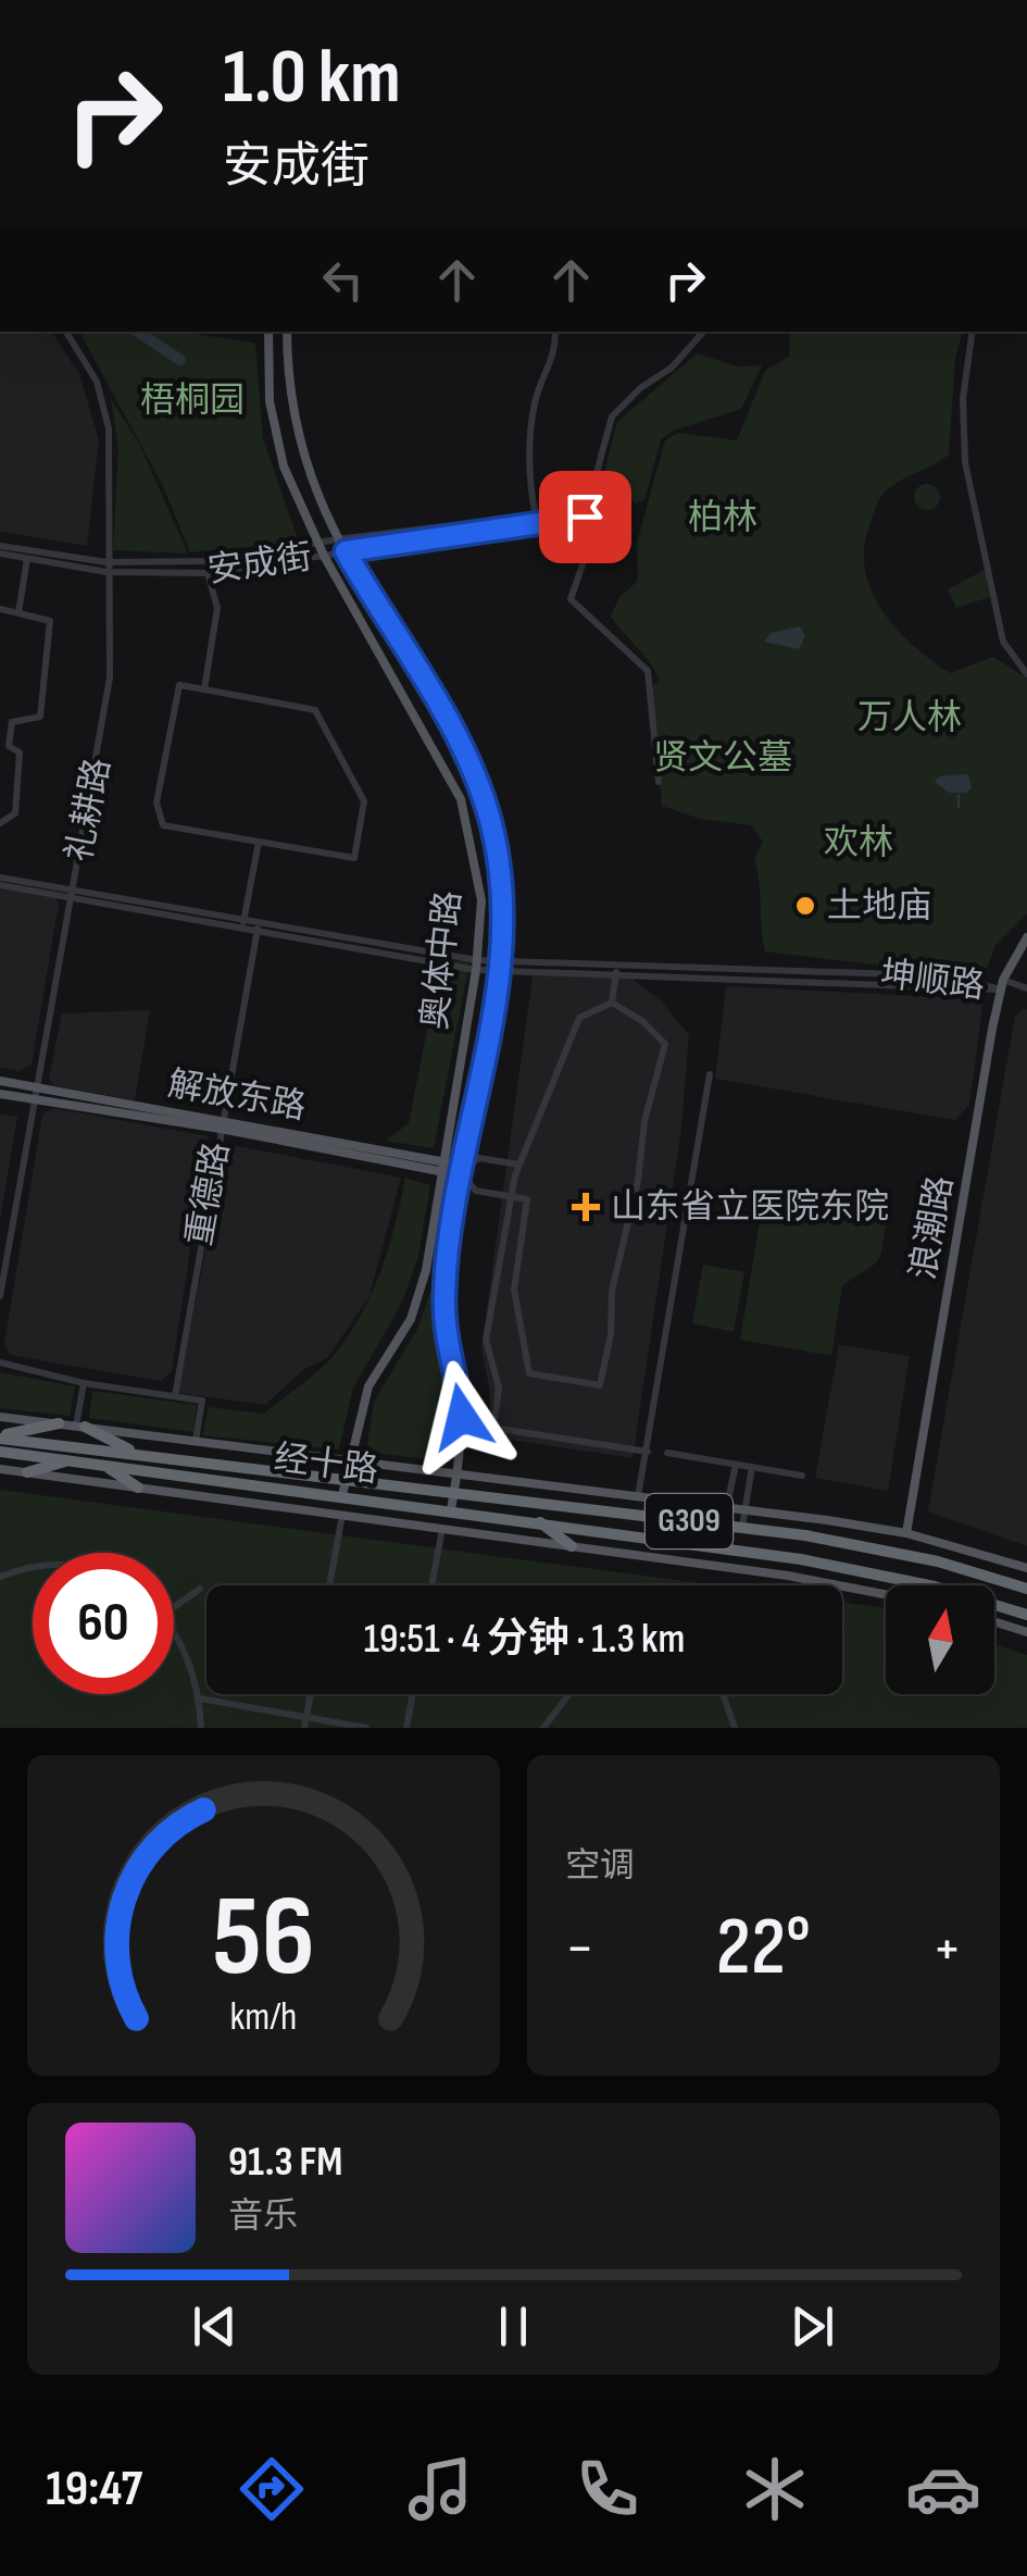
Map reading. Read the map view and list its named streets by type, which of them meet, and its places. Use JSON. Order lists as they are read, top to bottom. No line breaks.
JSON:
{"streets":{"highway":["经十路","G309"],"main road":["奥体中路","解放东路","浪潮路"],"street":["安成街","礼耕路","坤顺路","重德路"]},"crossings":[["安成街","礼耕路"],["安成街","奥体中路"],["礼耕路","坤顺路"],["礼耕路","解放东路"],["奥体中路","坤顺路"],["奥体中路","解放东路"],["奥体中路","经十路"],["坤顺路","重德路"],["坤顺路","浪潮路"],["解放东路","重德路"],["浪潮路","经十路"]],"parks":["梧桐园","柏林","万人林","贤文公墓","欢林"],"places":{"other":["土地庙"],"health":["山东省立医院东院"]},"north":"top","page":{"turn":["1.0 km","安成街"],"limit":"60","trip":"19:51 · 4 分钟 · 1.3 km","tile":"空调","heat":["−","22°","+"],"song":["91.3 FM","音乐"],"tabs":"19:47","gauge":["56","km/h"]}}
